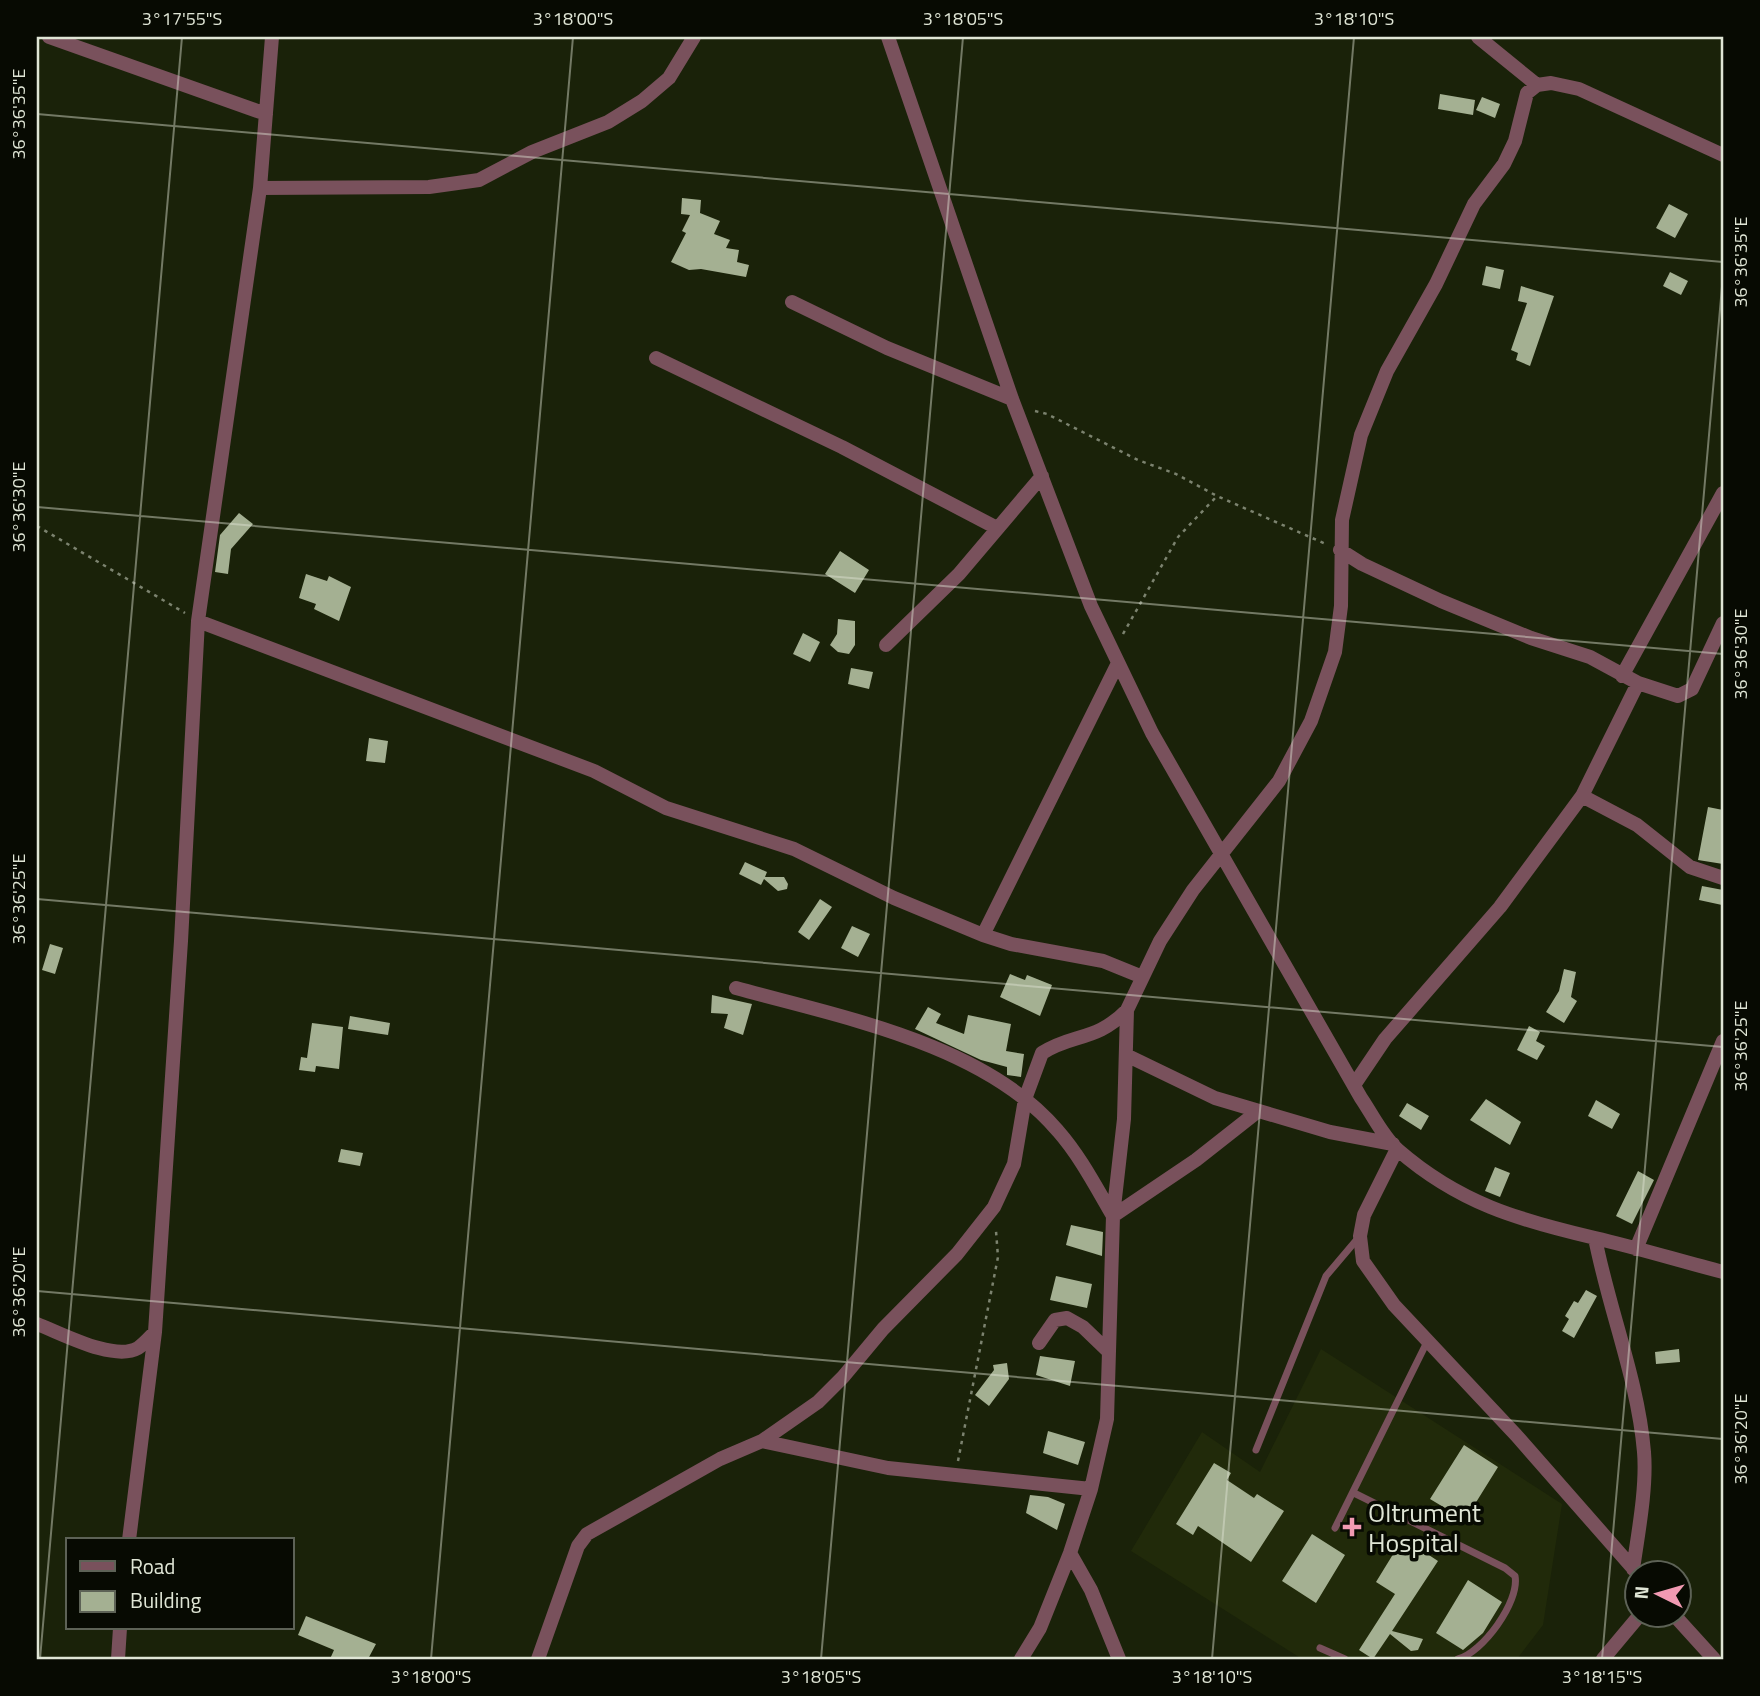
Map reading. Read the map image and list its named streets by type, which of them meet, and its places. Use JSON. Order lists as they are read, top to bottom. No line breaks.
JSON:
{"places":{"health":["Oltrument Hospital"]},"legend":["Road","Building"],"north":"left","coordinates":["3°17'55\"S","3°18'00\"S","3°18'05\"S","3°18'10\"S","36°36'35\"E","36°36'30\"E","36°36'25\"E","36°36'20\"E","3°18'15\"S"]}
